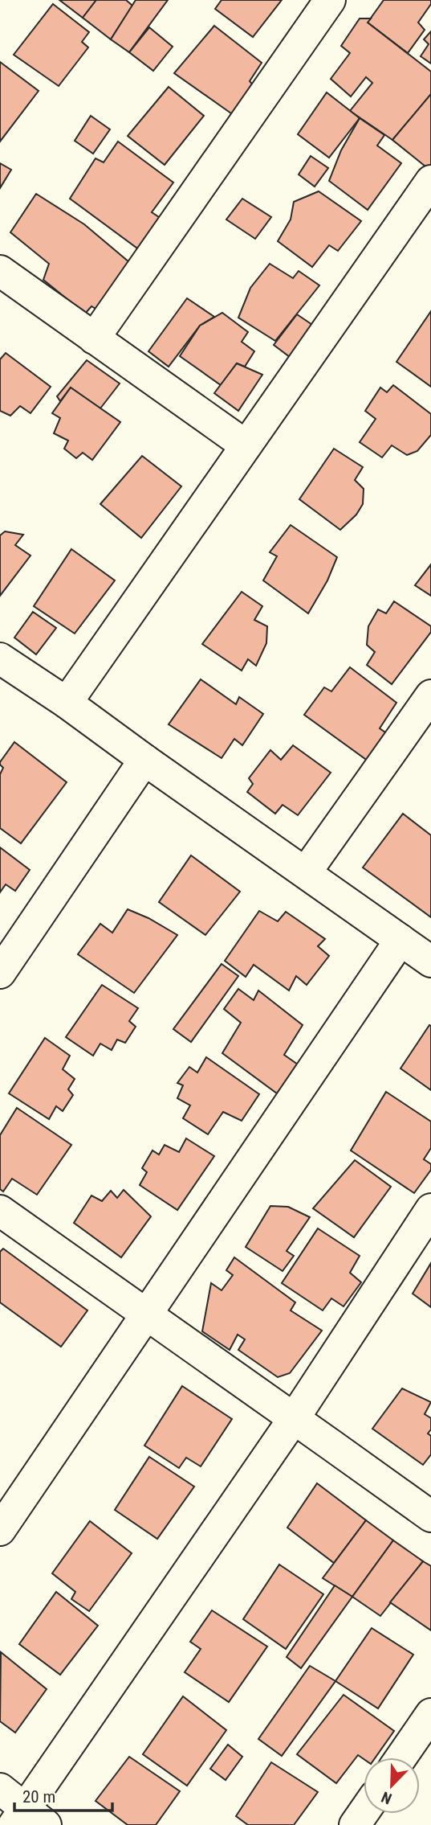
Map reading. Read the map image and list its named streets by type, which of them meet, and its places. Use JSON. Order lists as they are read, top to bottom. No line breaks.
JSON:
{"scale_bar":"20 m","north":"bottom left"}
